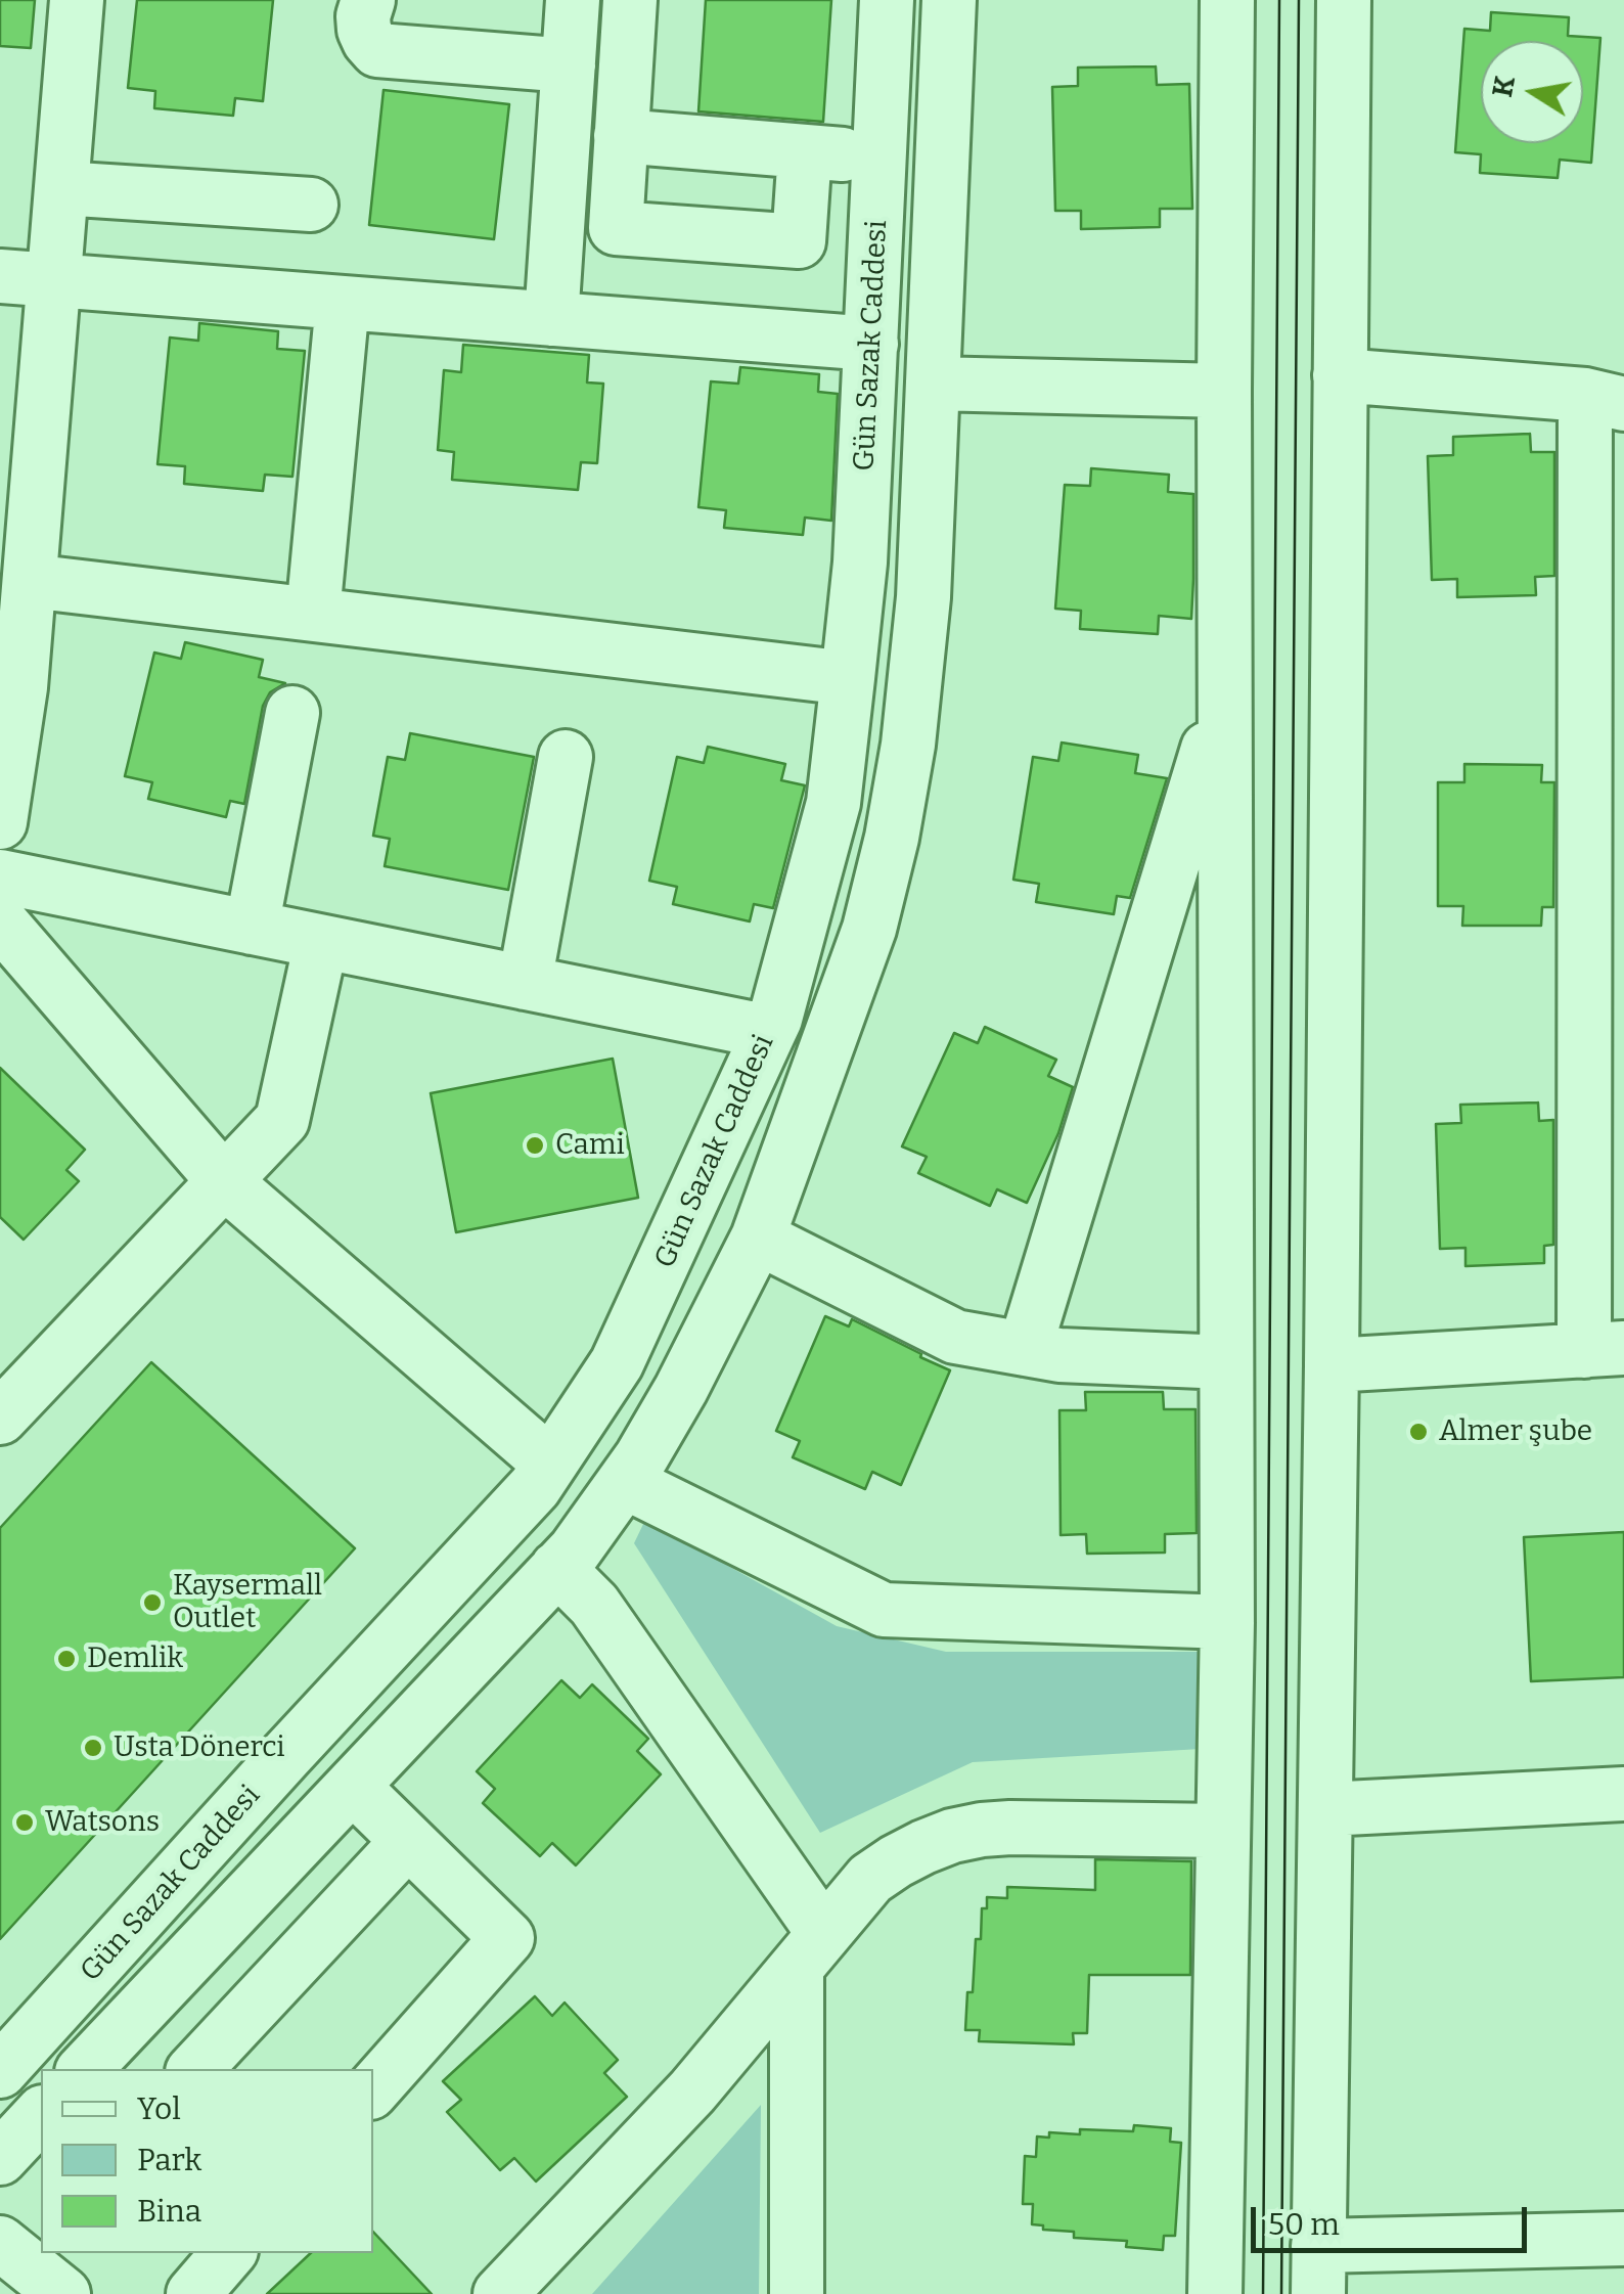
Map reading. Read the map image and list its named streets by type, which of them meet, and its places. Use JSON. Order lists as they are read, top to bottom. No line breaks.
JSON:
{"streets":{"street":["Gün Sazak Caddesi"]},"places":["Cami","Almer şube","Kaysermall Outlet","Demlik","Usta Dönerci","Watsons"],"legend":["Yol","Park","Bina"],"scale_bar":"50 m","north":"left"}
